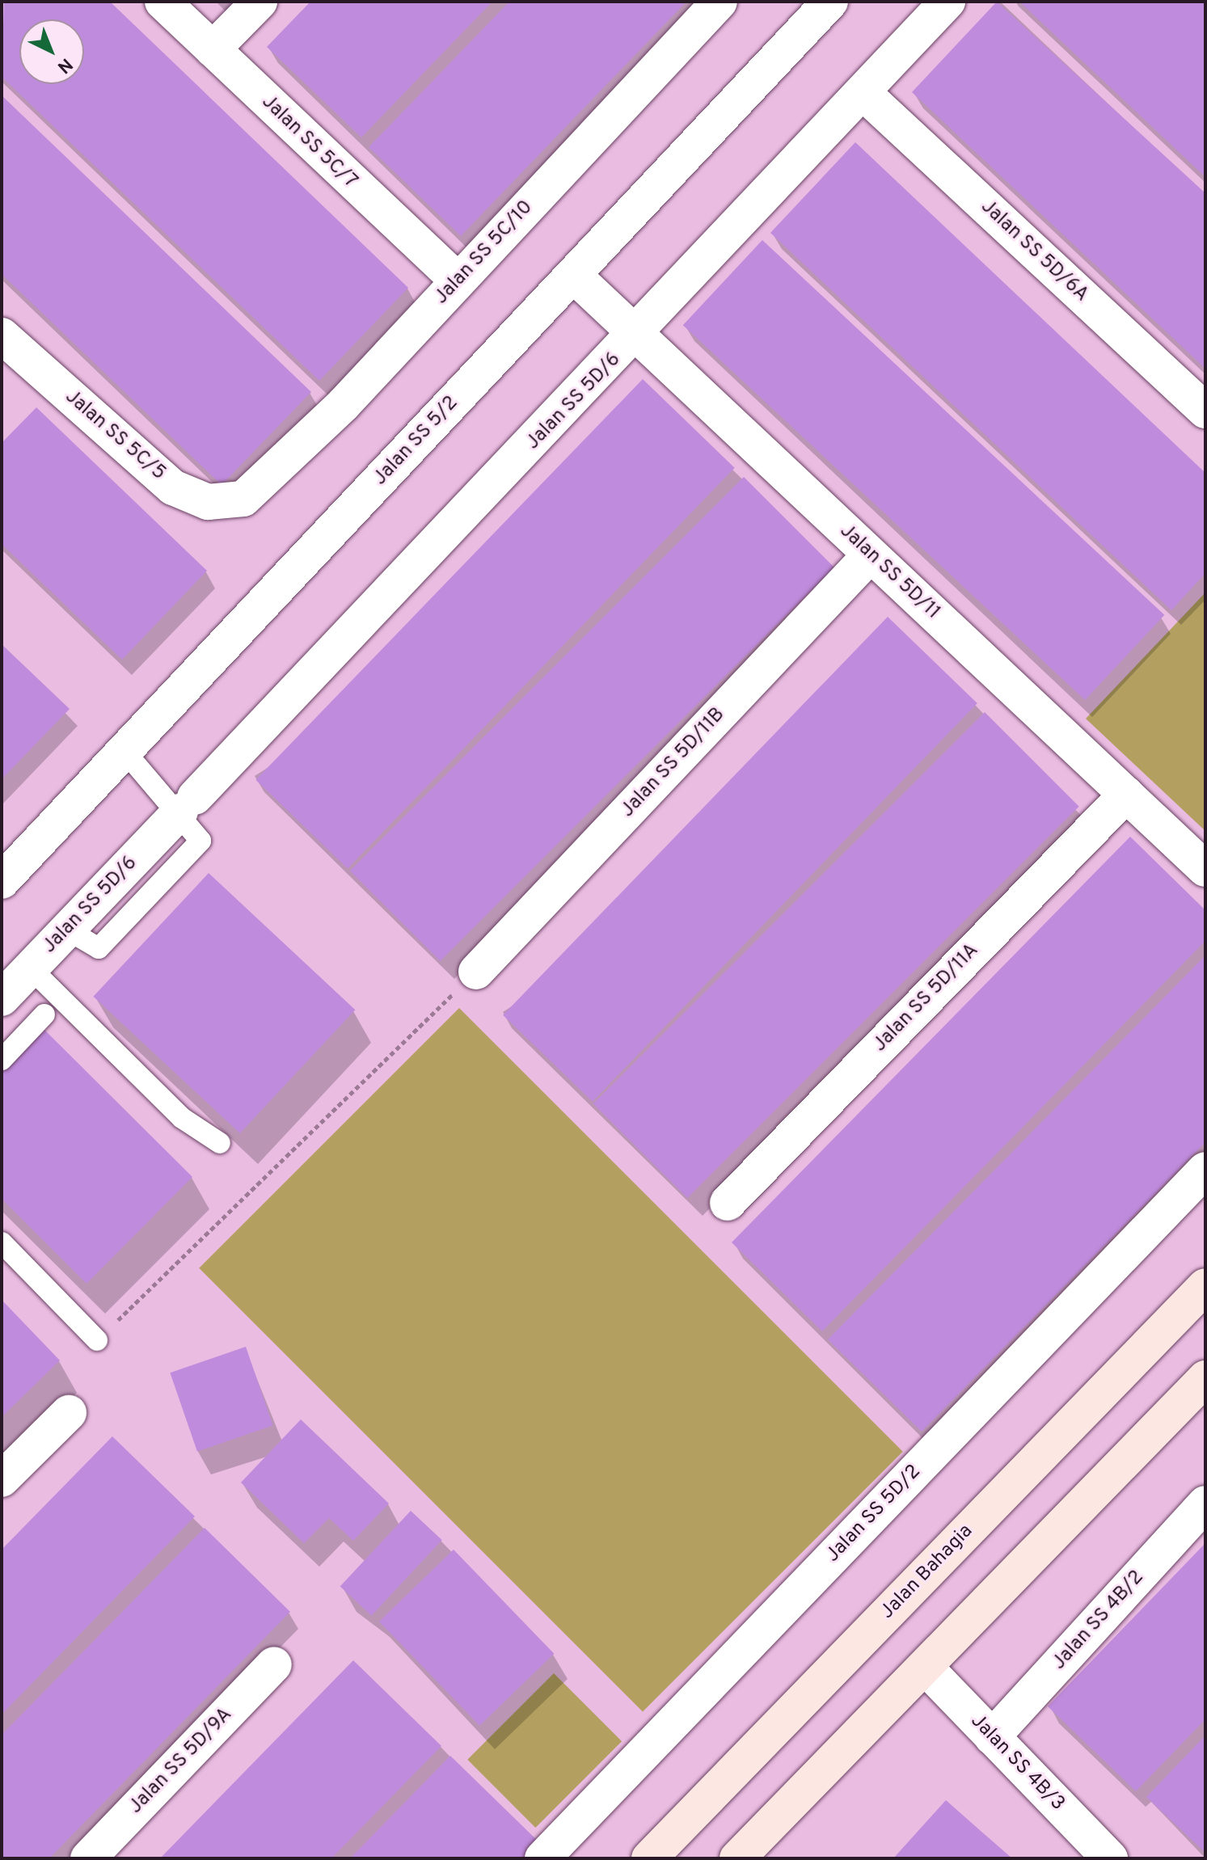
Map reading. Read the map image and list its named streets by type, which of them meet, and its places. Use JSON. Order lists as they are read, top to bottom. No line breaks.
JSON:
{"streets":{"main road":["Jalan Bahagia"],"street":["Jalan SS 5C/7","Jalan SS 5D/6A","Jalan SS 5C/10","Jalan SS 5D/6","Jalan SS 5C/5","Jalan SS 5/2","Jalan SS 5D/11","Jalan SS 5D/11B","Jalan SS 5D/11A","Jalan SS 5D/2","Jalan SS 4B/2","Jalan SS 5D/9A","Jalan SS 4B/3"]},"crossings":[["Jalan SS 5C/7","Jalan SS 5C/10"],["Jalan SS 5D/6A","Jalan SS 5D/6"],["Jalan SS 5C/10","Jalan SS 5C/5"],["Jalan SS 5D/6","Jalan SS 5D/11"],["Jalan SS 5/2","Jalan SS 5D/11"],["Jalan SS 5D/11","Jalan SS 5D/11B"],["Jalan SS 5D/11","Jalan SS 5D/11A"],["Jalan SS 4B/2","Jalan SS 4B/3"]],"north":"bottom right"}
